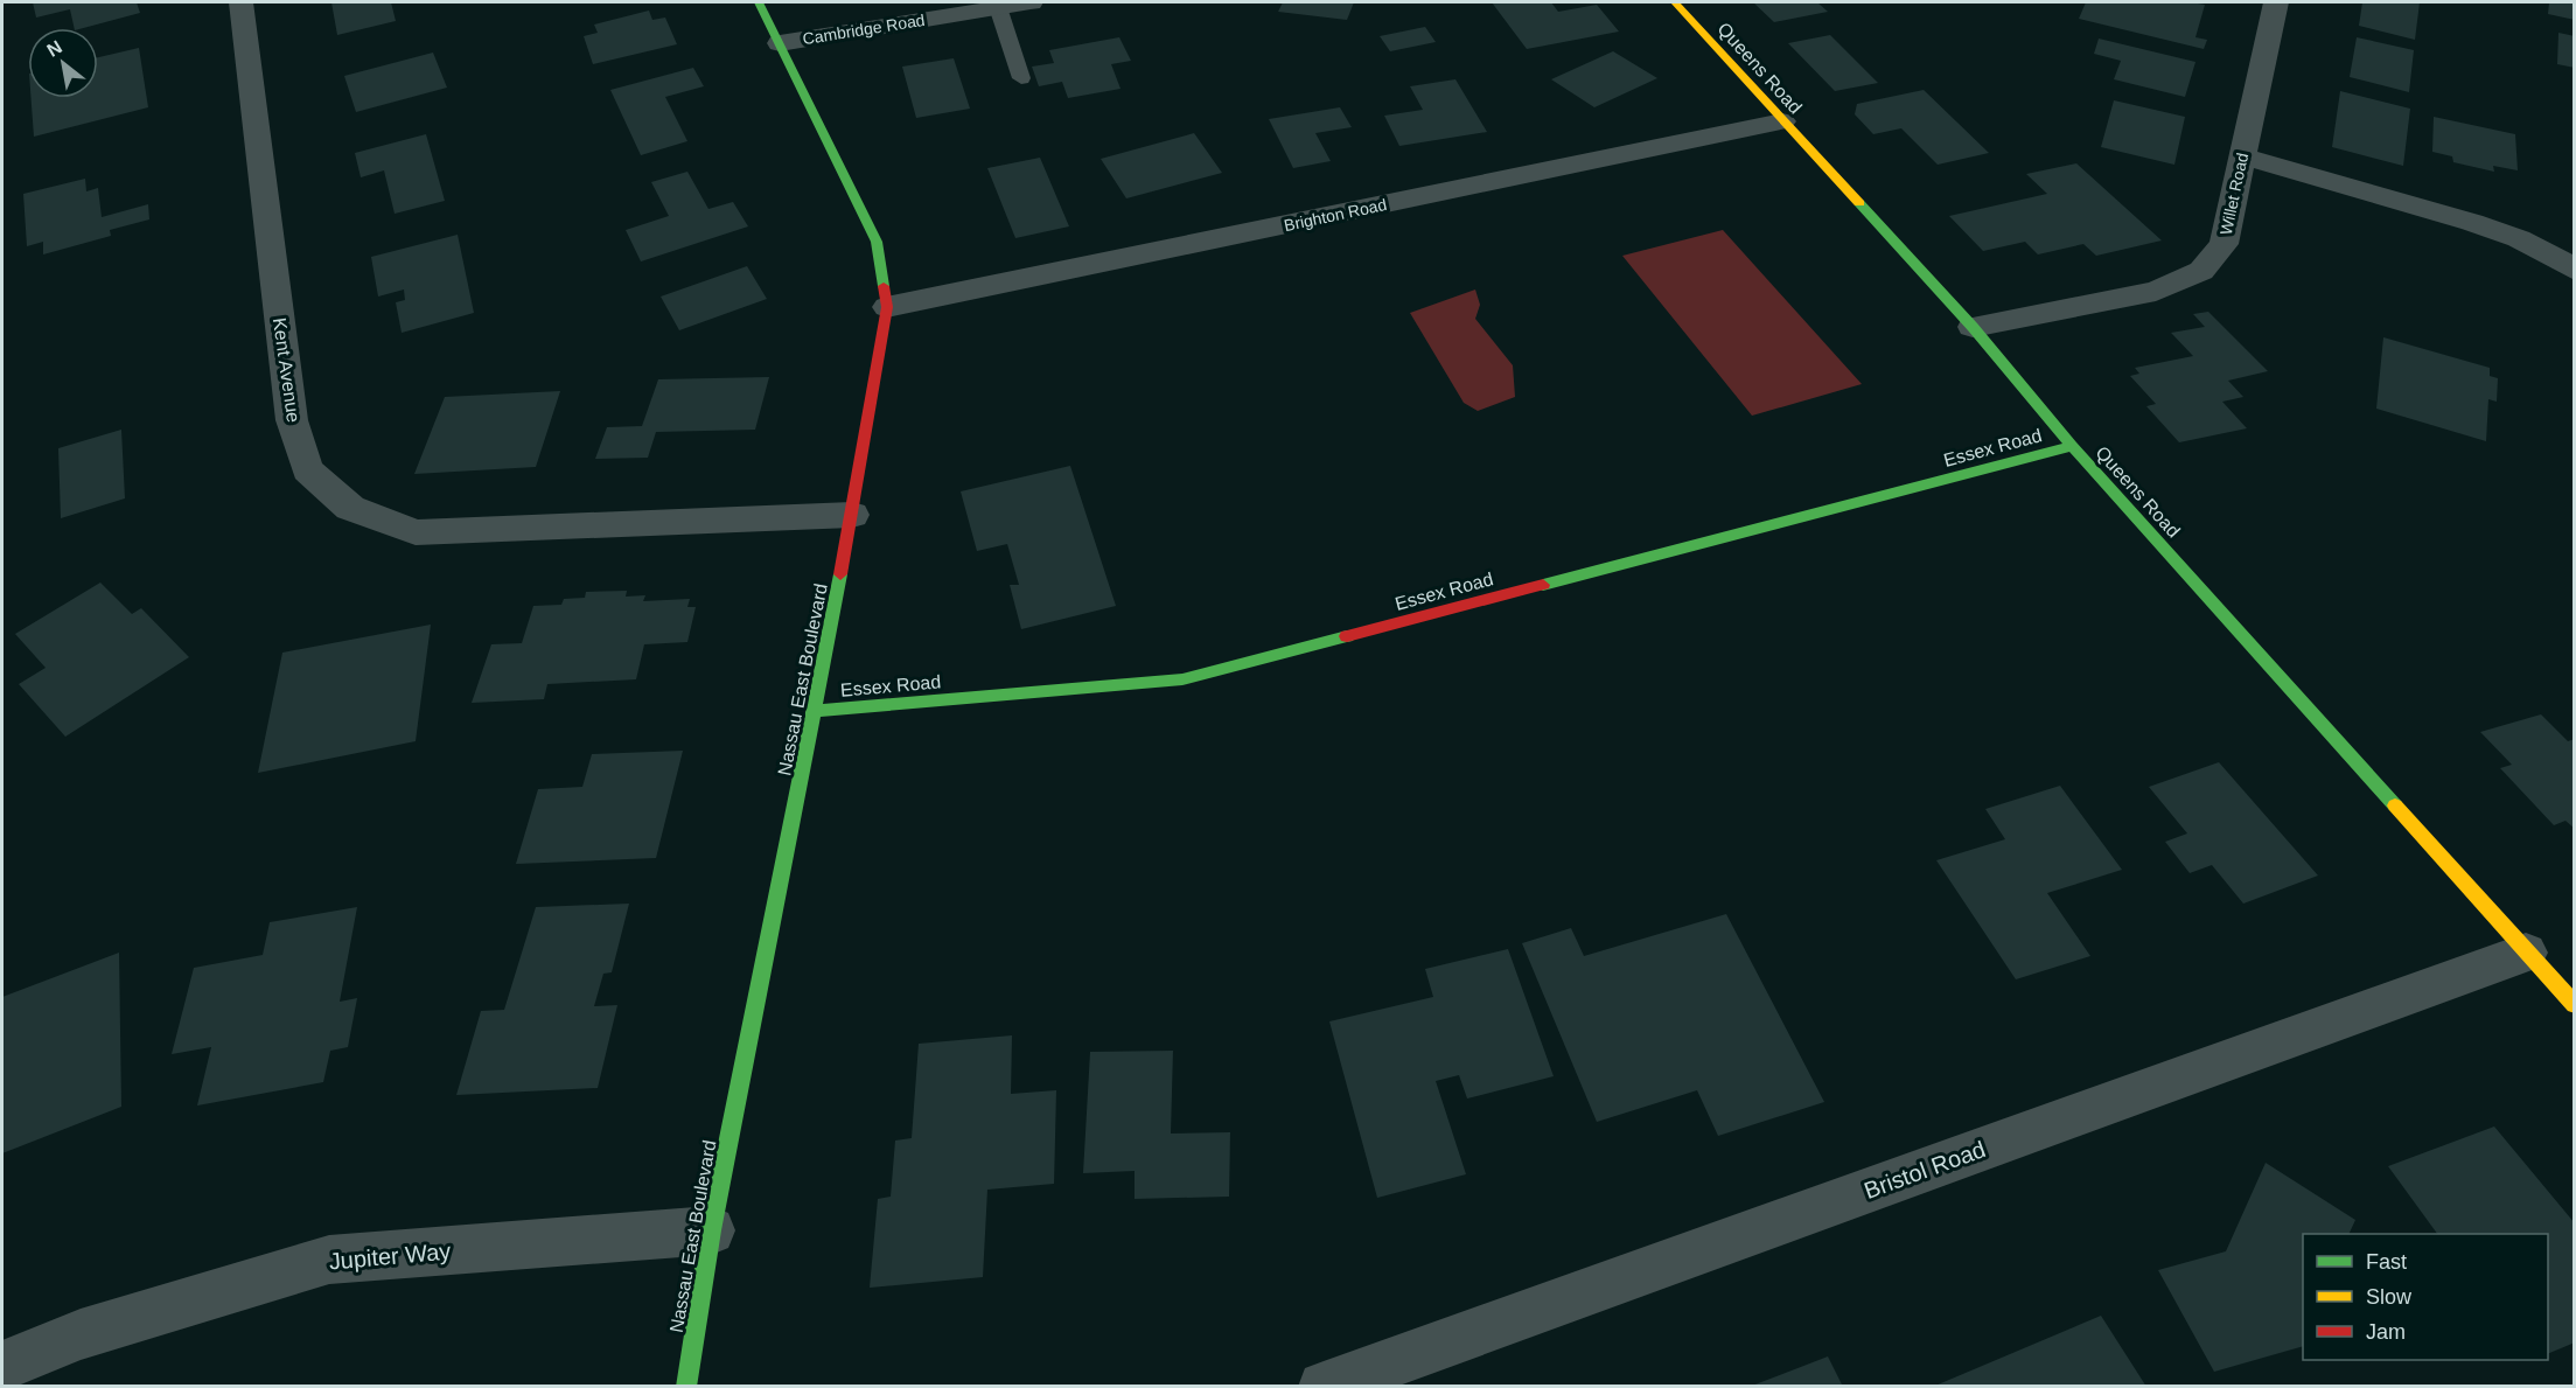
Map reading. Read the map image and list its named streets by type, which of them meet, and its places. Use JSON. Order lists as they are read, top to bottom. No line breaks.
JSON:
{"streets":{"street":["Cambridge Road","Queens Road","Willet Road","Brighton Road","Kent Avenue","Essex Road","Nassau East Boulevard","Bristol Road","Jupiter Way"]},"crossings":[["Cambridge Road","Nassau East Boulevard"],["Queens Road","Willet Road"],["Queens Road","Brighton Road"],["Queens Road","Essex Road"],["Queens Road","Bristol Road"],["Brighton Road","Nassau East Boulevard"],["Kent Avenue","Nassau East Boulevard"],["Essex Road","Nassau East Boulevard"],["Nassau East Boulevard","Jupiter Way"]],"legend":["Fast","Slow","Jam"],"north":"top left"}
